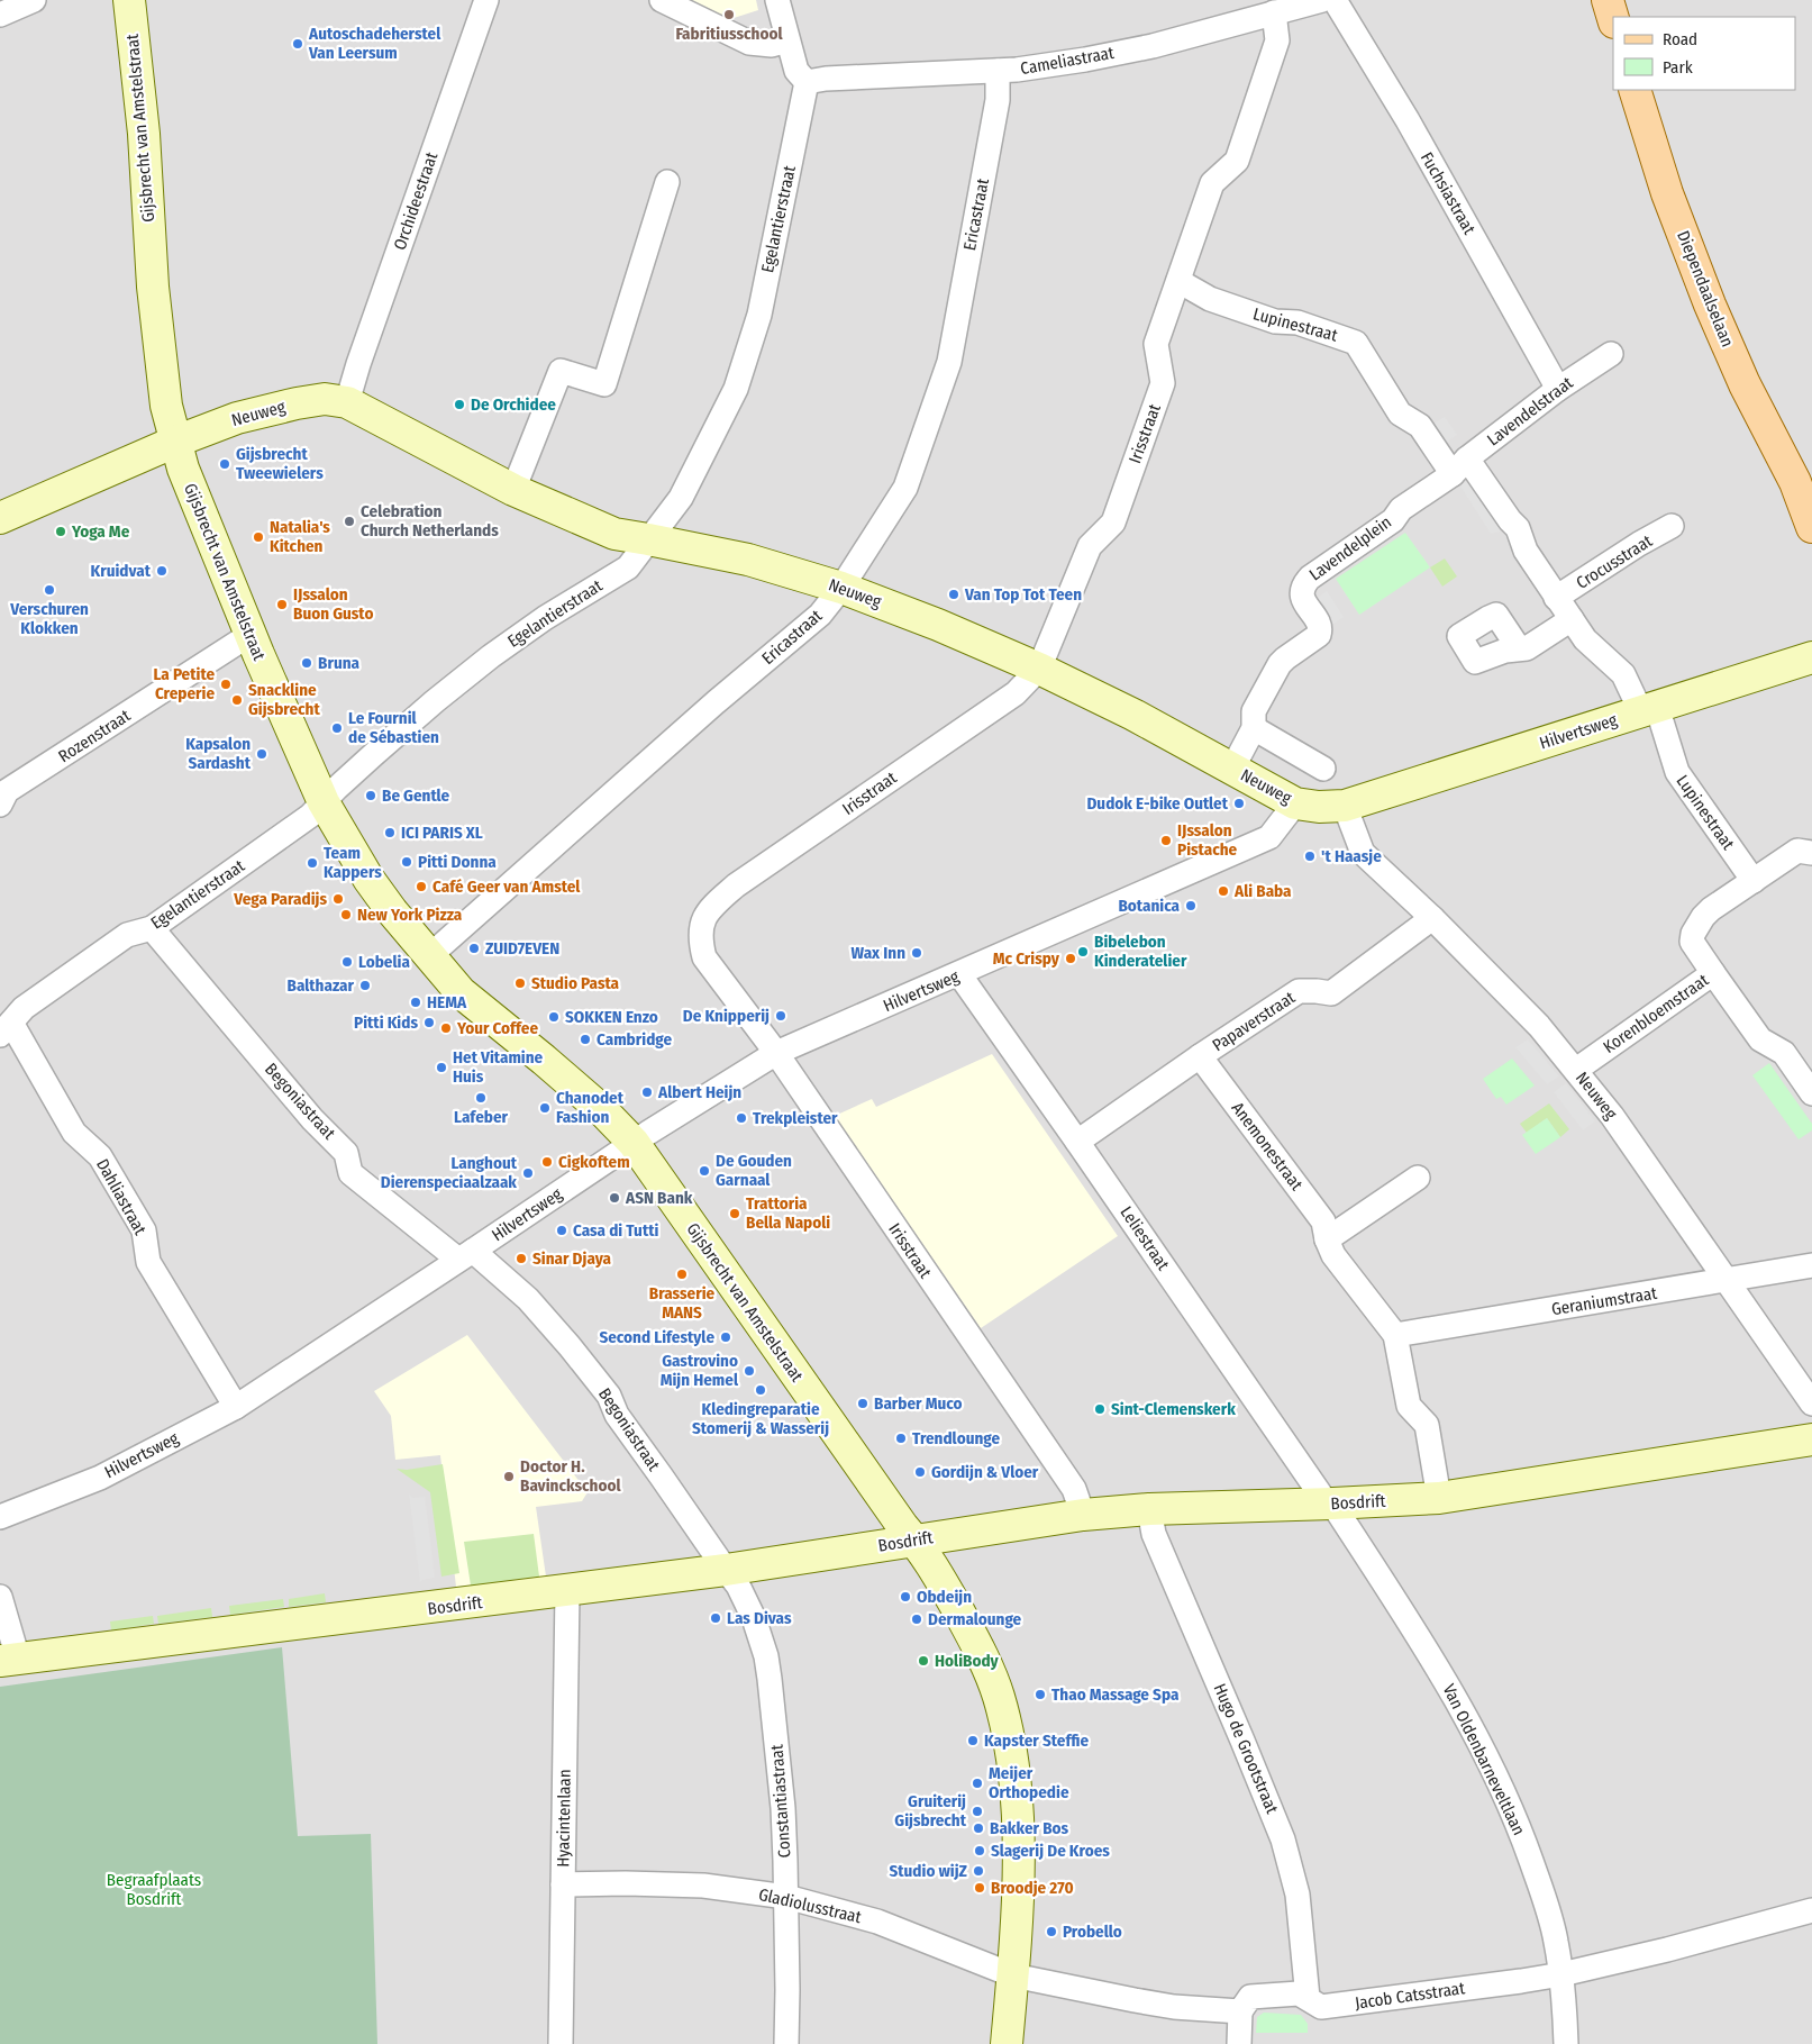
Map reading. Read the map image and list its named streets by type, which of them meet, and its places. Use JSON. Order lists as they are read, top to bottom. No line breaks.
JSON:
{"streets":{"main road":["Diependaalselaan"],"street":["Cameliastraat","Gijsbrecht van Amstelstraat","Fuchsiastraat","Orchideestraat","Ericastraat","Egelantierstraat","Lupinestraat","Lavendelstraat","Neuweg","Irisstraat","Lavendelplein","Crocusstraat","Hilvertsweg","Rozenstraat","Korenbloemstraat","Papaverstraat","Begoniastraat","Anemonestraat","Dahliastraat","Leliestraat","Geraniumstraat","Bosdrift","Hugo de Grootstraat","Van Oldenbarneveltlaan","Constantiastraat","Hyacintenlaan","Gladiolusstraat","Jacob Catsstraat"]},"crossings":[["Cameliastraat","Ericastraat"],["Cameliastraat","Egelantierstraat"],["Cameliastraat","Irisstraat"],["Gijsbrecht van Amstelstraat","Ericastraat"],["Gijsbrecht van Amstelstraat","Egelantierstraat"],["Gijsbrecht van Amstelstraat","Neuweg"],["Gijsbrecht van Amstelstraat","Hilvertsweg"],["Gijsbrecht van Amstelstraat","Rozenstraat"],["Gijsbrecht van Amstelstraat","Bosdrift"],["Gijsbrecht van Amstelstraat","Gladiolusstraat"],["Fuchsiastraat","Lavendelstraat"],["Orchideestraat","Neuweg"],["Ericastraat","Neuweg"],["Egelantierstraat","Neuweg"],["Egelantierstraat","Begoniastraat"],["Egelantierstraat","Dahliastraat"],["Lupinestraat","Lavendelstraat"],["Lupinestraat","Irisstraat"],["Lupinestraat","Lavendelplein"],["Lupinestraat","Crocusstraat"],["Lupinestraat","Hilvertsweg"],["Lupinestraat","Korenbloemstraat"],["Lavendelstraat","Lavendelplein"],["Neuweg","Irisstraat"],["Neuweg","Hilvertsweg"],["Neuweg","Korenbloemstraat"],["Neuweg","Papaverstraat"],["Neuweg","Geraniumstraat"],["Irisstraat","Hilvertsweg"],["Irisstraat","Bosdrift"],["Hilvertsweg","Begoniastraat"],["Hilvertsweg","Dahliastraat"],["Hilvertsweg","Leliestraat"],["Papaverstraat","Anemonestraat"],["Papaverstraat","Leliestraat"],["Begoniastraat","Bosdrift"],["Begoniastraat","Constantiastraat"],["Anemonestraat","Geraniumstraat"],["Anemonestraat","Bosdrift"],["Leliestraat","Bosdrift"],["Leliestraat","Van Oldenbarneveltlaan"],["Bosdrift","Hugo de Grootstraat"],["Bosdrift","Van Oldenbarneveltlaan"],["Bosdrift","Constantiastraat"],["Bosdrift","Hyacintenlaan"],["Hugo de Grootstraat","Jacob Catsstraat"],["Van Oldenbarneveltlaan","Jacob Catsstraat"],["Constantiastraat","Gladiolusstraat"],["Hyacintenlaan","Gladiolusstraat"]],"parks":["Begraafplaats Bosdrift"],"places":["Fabritiusschool","Autoschadeherstel Van Leersum","De Orchidee","Gijsbrecht Tweewielers","Celebration Church Netherlands","Yoga Me","Natalia's Kitchen","Kruidvat","Verschuren Klokken","Van Top Tot Teen","IJssalon Buon Gusto","Bruna","La Petite Creperie","Snackline Gijsbrecht","Le Fournil de Sébastien","Kapsalon Sardasht","Be Gentle","Dudok E-bike Outlet","ICI PARIS XL","IJssalon Pistache","'t Haasje","Pitti Donna","Team Kappers","Café Geer van Amstel","Ali Baba","Vega Paradijs","Botanica","New York Pizza","ZUID7EVEN","Bibelebon Kinderatelier","Wax Inn","Mc Crispy","Lobelia","Studio Pasta","Balthazar","HEMA","De Knipperij","SOKKEN Enzo","Pitti Kids","Your Coffee","Cambridge","Het Vitamine Huis","Albert Heijn","Lafeber","Chanodet Fashion","Trekpleister","Cigkoftem","De Gouden Garnaal","Langhout Dierenspeciaalzaak","ASN Bank","Trattoria Bella Napoli","Casa di Tutti","Sinar Djaya","Brasserie MANS","Second Lifestyle","Gastrovino Mijn Hemel","Kledingreparatie Stomerij & Wasserij","Barber Muco","Sint-Clemenskerk","Trendlounge","Gordijn & Vloer","Doctor H. Bavinckschool","Obdeijn","Las Divas","Dermalounge","HoliBody","Thao Massage Spa","Kapster Steffie","Meijer Orthopedie","Gruiterij Gijsbrecht","Bakker Bos","Slagerij De Kroes","Studio wijZ","Broodje 270","Probello"],"legend":["Road","Park"]}
